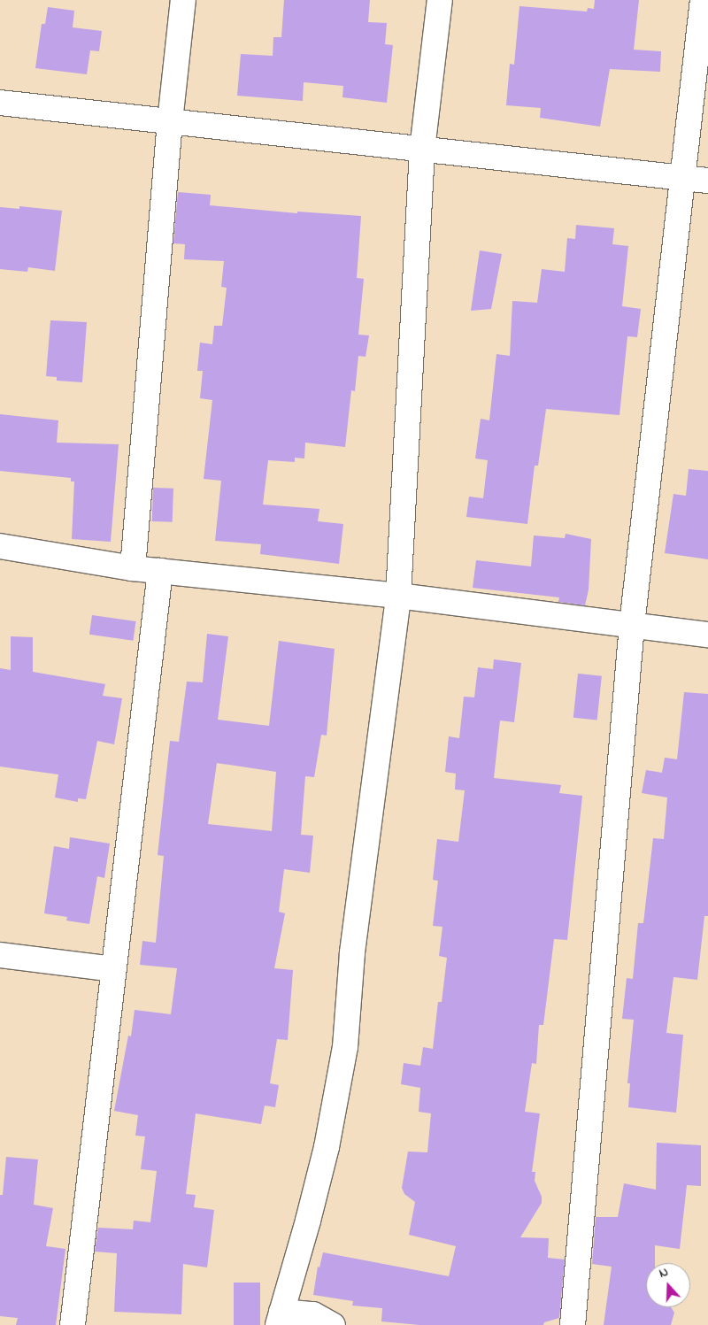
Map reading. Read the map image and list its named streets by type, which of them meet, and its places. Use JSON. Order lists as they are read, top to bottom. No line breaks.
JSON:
{"north":"top"}
